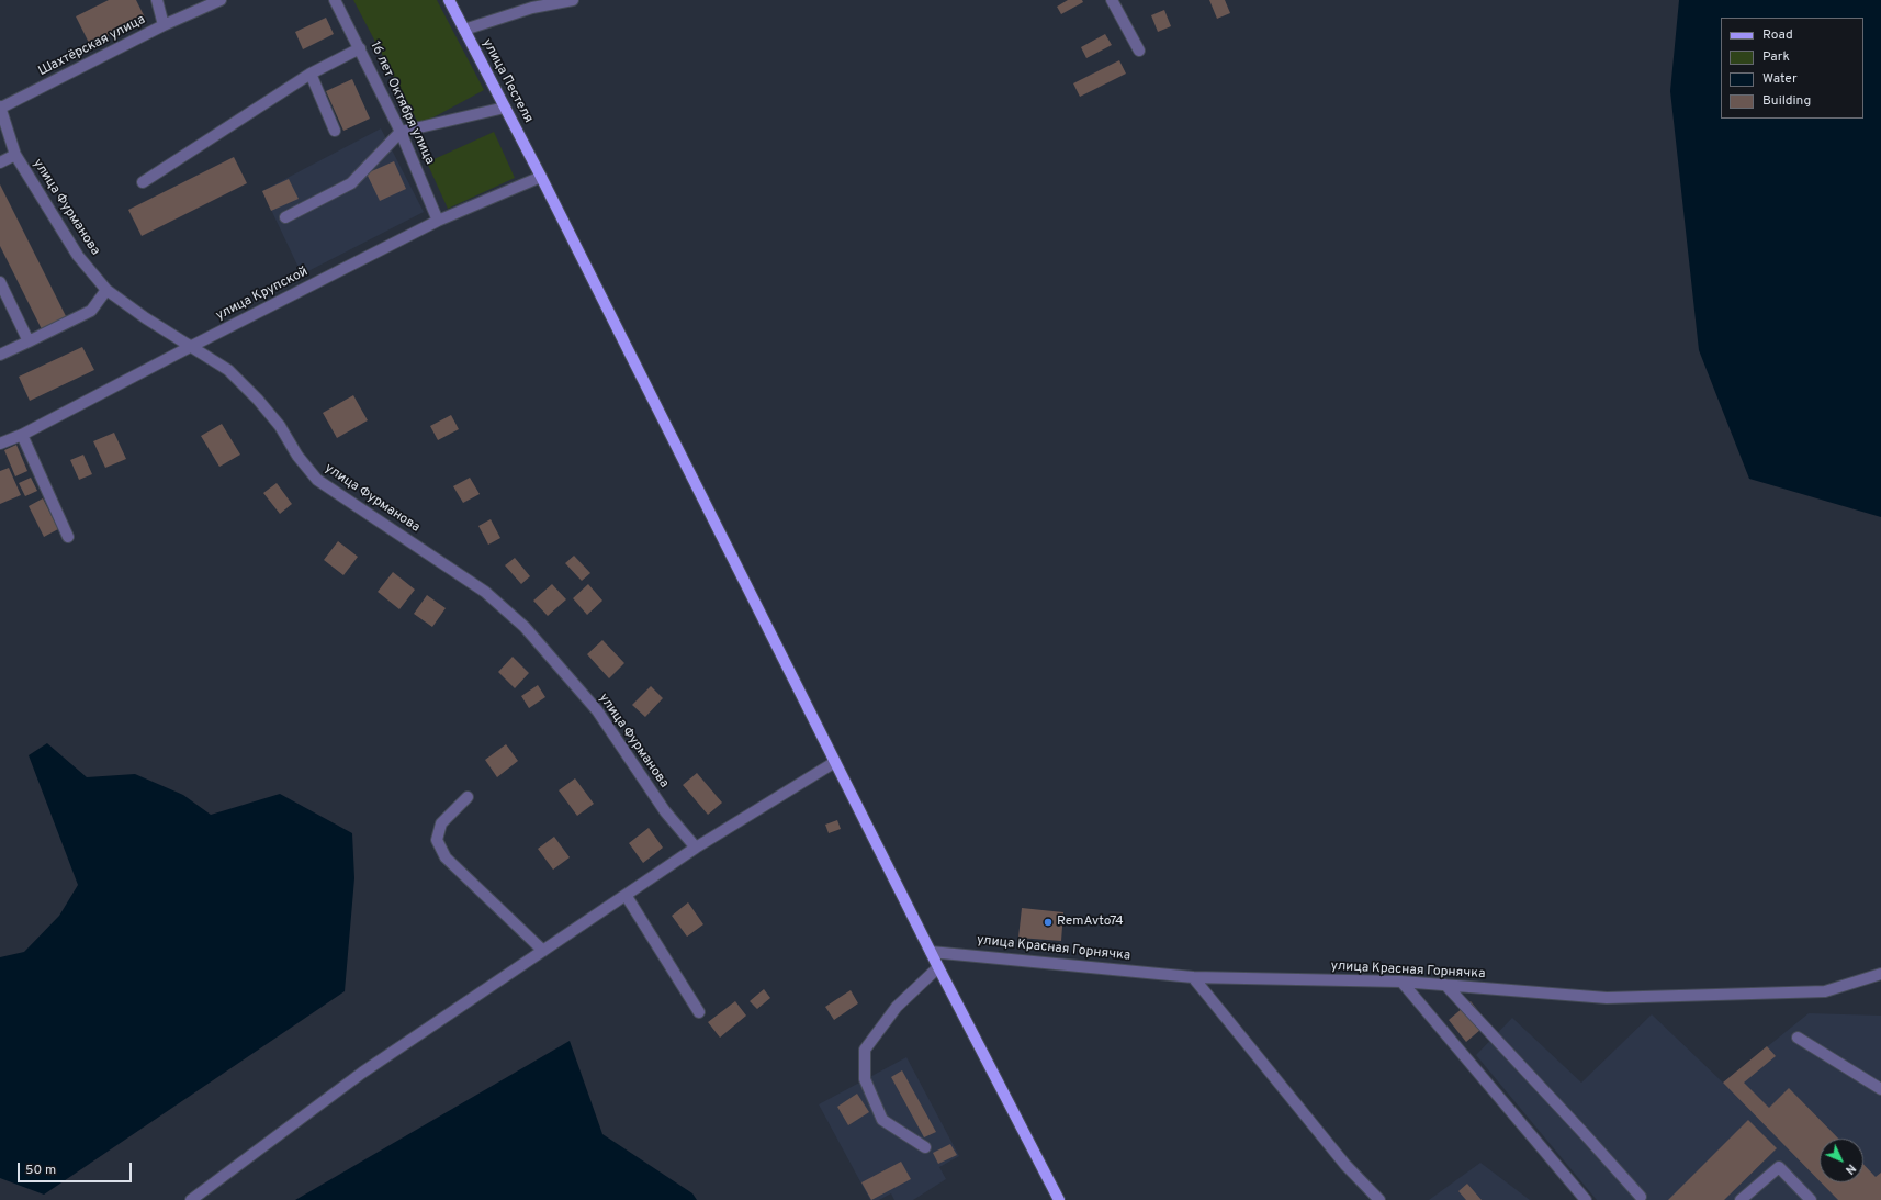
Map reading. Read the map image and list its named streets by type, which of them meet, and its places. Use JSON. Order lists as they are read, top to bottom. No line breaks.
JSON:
{"streets":{"main road":["улица Пестеля"],"street":["Шахтёрская улица","16 лет Октября улица","улица Фурманова","улица Крупской","улица Красная Горнячка"]},"crossings":[["Шахтёрская улица","улица Фурманова"],["улица Пестеля","улица Крупской"],["улица Пестеля","улица Красная Горнячка"],["16 лет Октября улица","улица Крупской"],["улица Фурманова","улица Крупской"]],"places":["RemAvto74"],"legend":["Road","Park","Water","Building"],"scale_bar":"50 m","north":"bottom right"}
